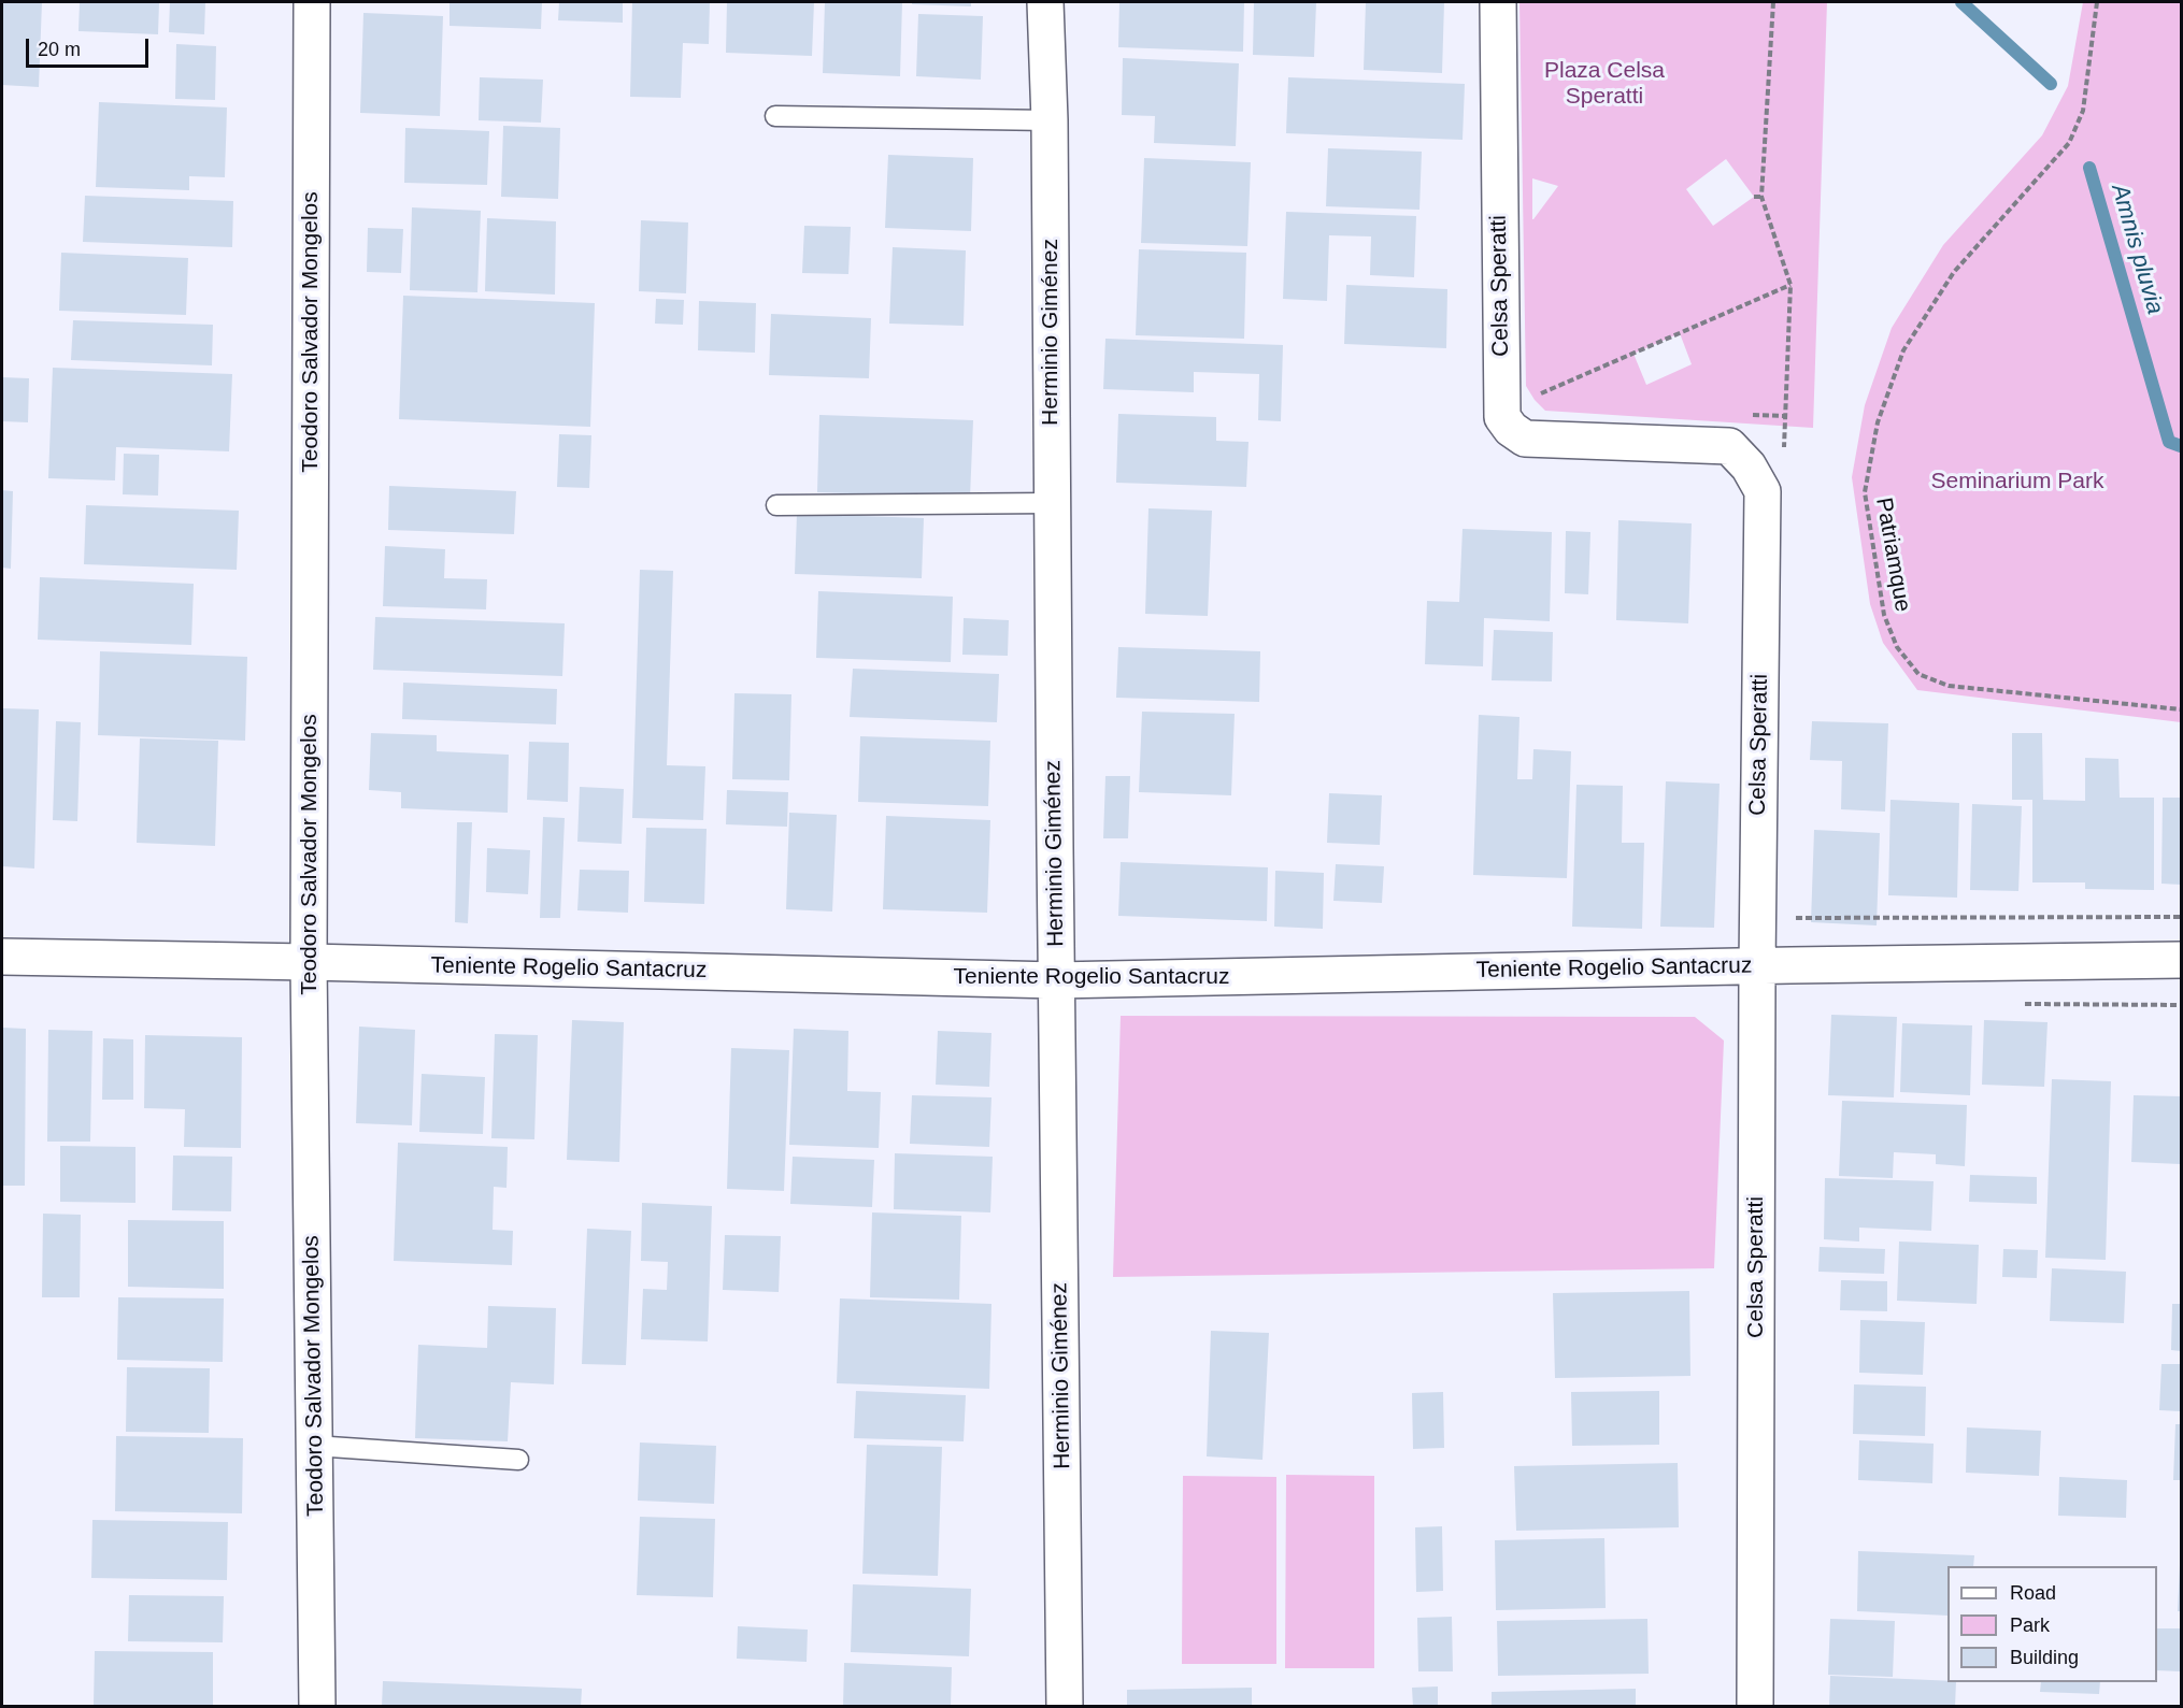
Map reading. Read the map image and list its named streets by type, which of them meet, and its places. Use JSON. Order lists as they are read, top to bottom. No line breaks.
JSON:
{"streets":{"street":["Celsa Speratti","Teodoro Salvador Mongelos","Herminio Giménez","Teniente Rogelio Santacruz"],"path":["Patriamque"]},"crossings":[["Celsa Speratti","Teniente Rogelio Santacruz"],["Teodoro Salvador Mongelos","Teniente Rogelio Santacruz"],["Herminio Giménez","Teniente Rogelio Santacruz"]],"water":["Amnis pluvia"],"parks":["Plaza Celsa Speratti","Seminarium Park"],"legend":["Road","Park","Building"],"scale_bar":"20 m"}
